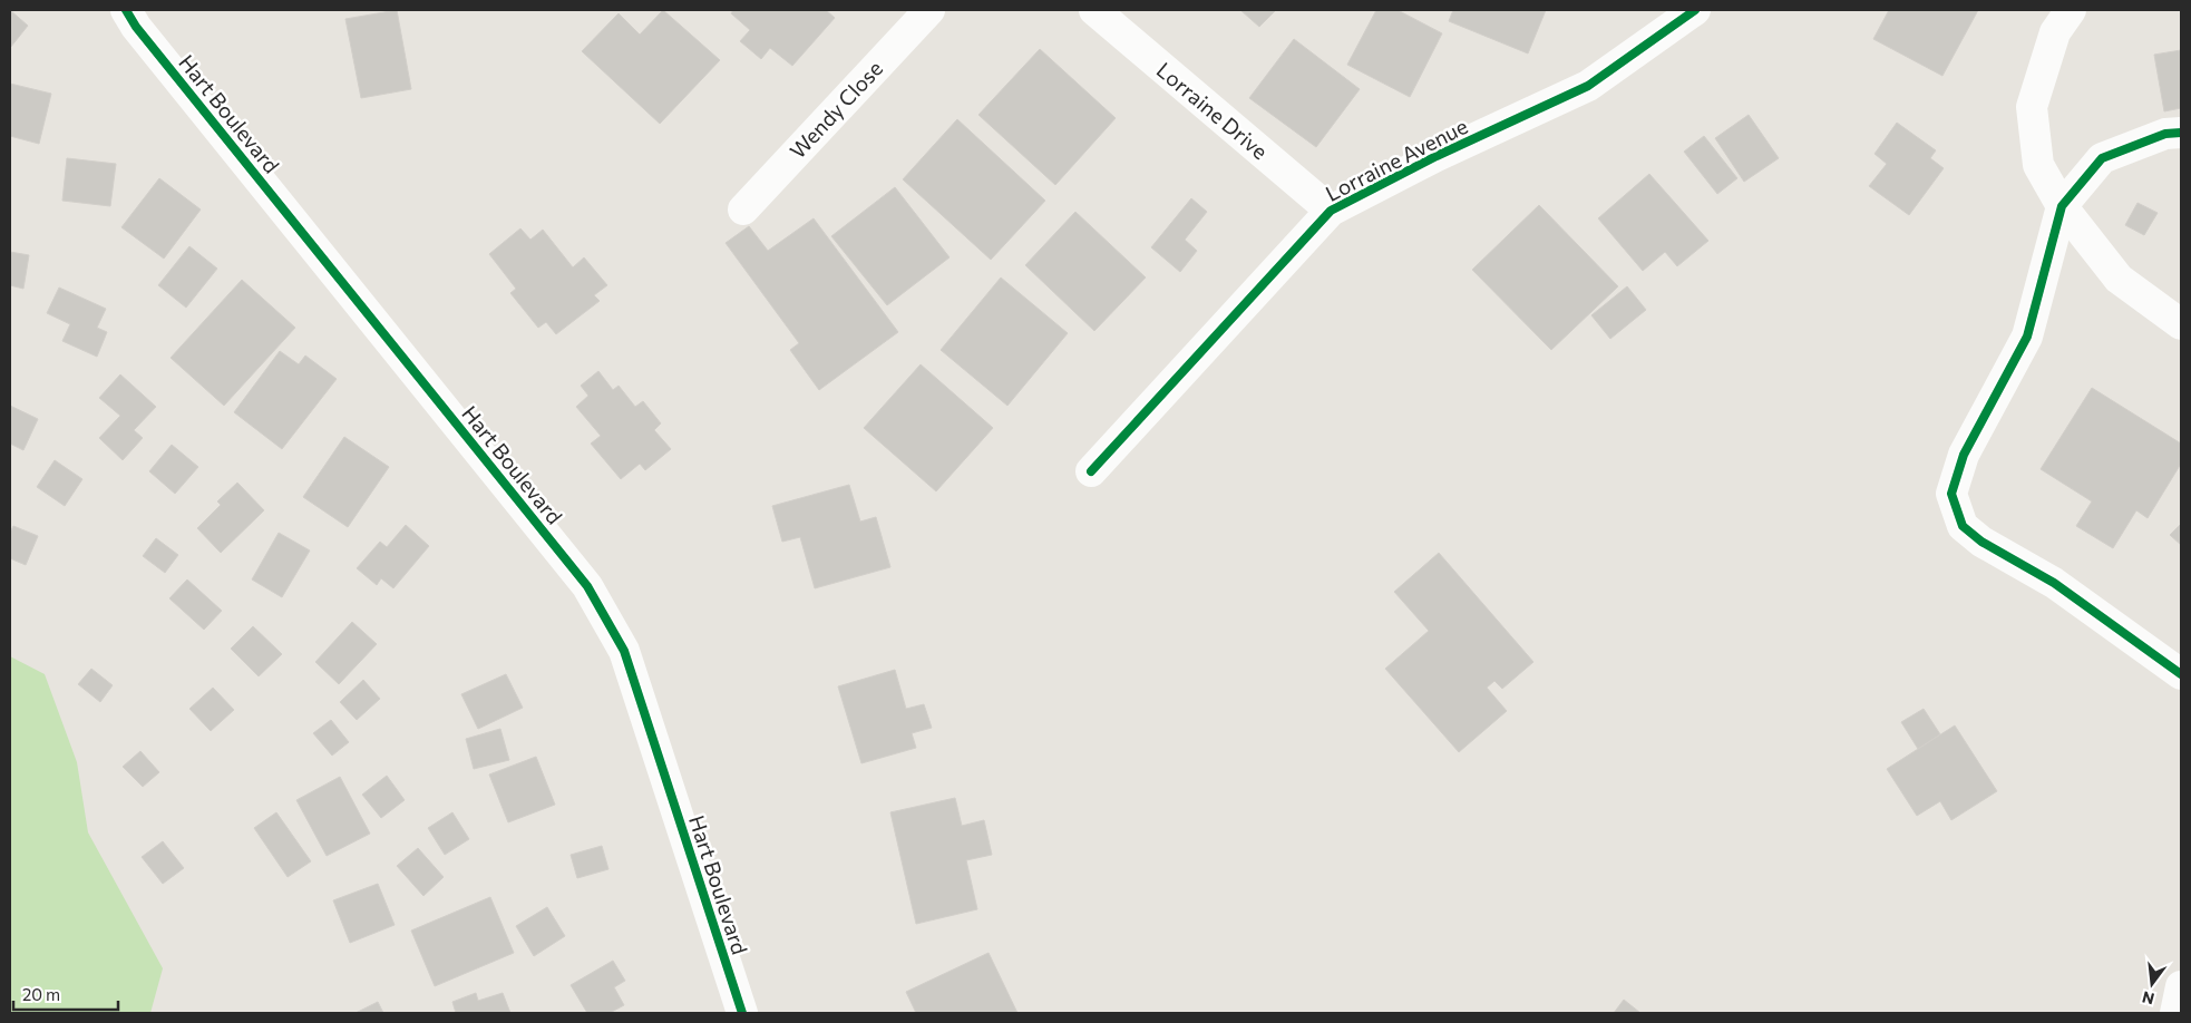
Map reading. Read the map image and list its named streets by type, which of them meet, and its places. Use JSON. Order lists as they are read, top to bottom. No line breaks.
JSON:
{"streets":{"street":["Wendy Close","Lorraine Drive","Hart Boulevard","Lorraine Avenue"]},"crossings":[["Lorraine Drive","Lorraine Avenue"]],"scale_bar":"20 m","north":"bottom"}
